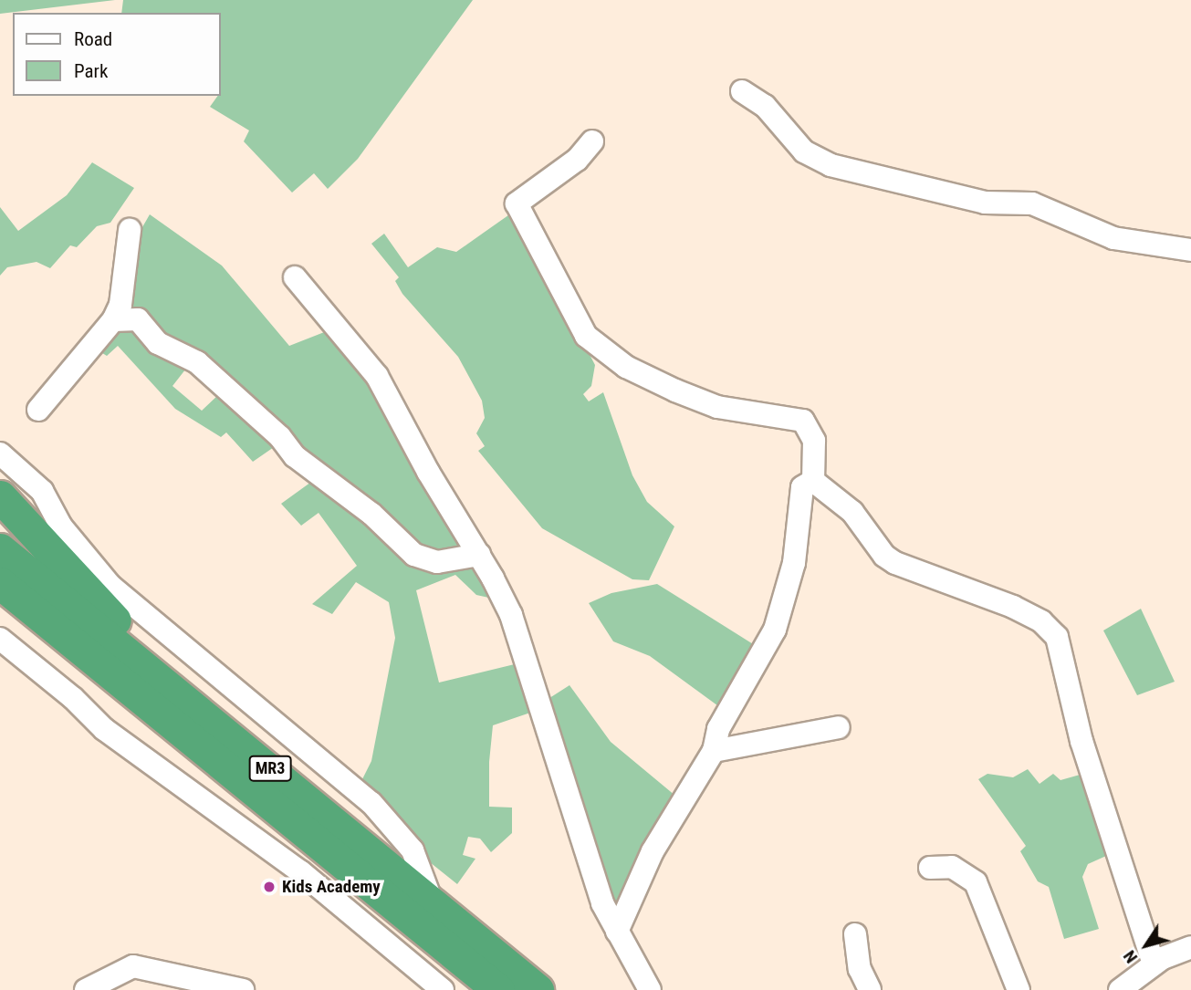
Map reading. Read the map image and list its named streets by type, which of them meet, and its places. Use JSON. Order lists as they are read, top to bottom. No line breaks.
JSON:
{"streets":{"highway":["MR3"]},"places":["Kids Academy"],"legend":["Road","Park"],"north":"bottom left"}
